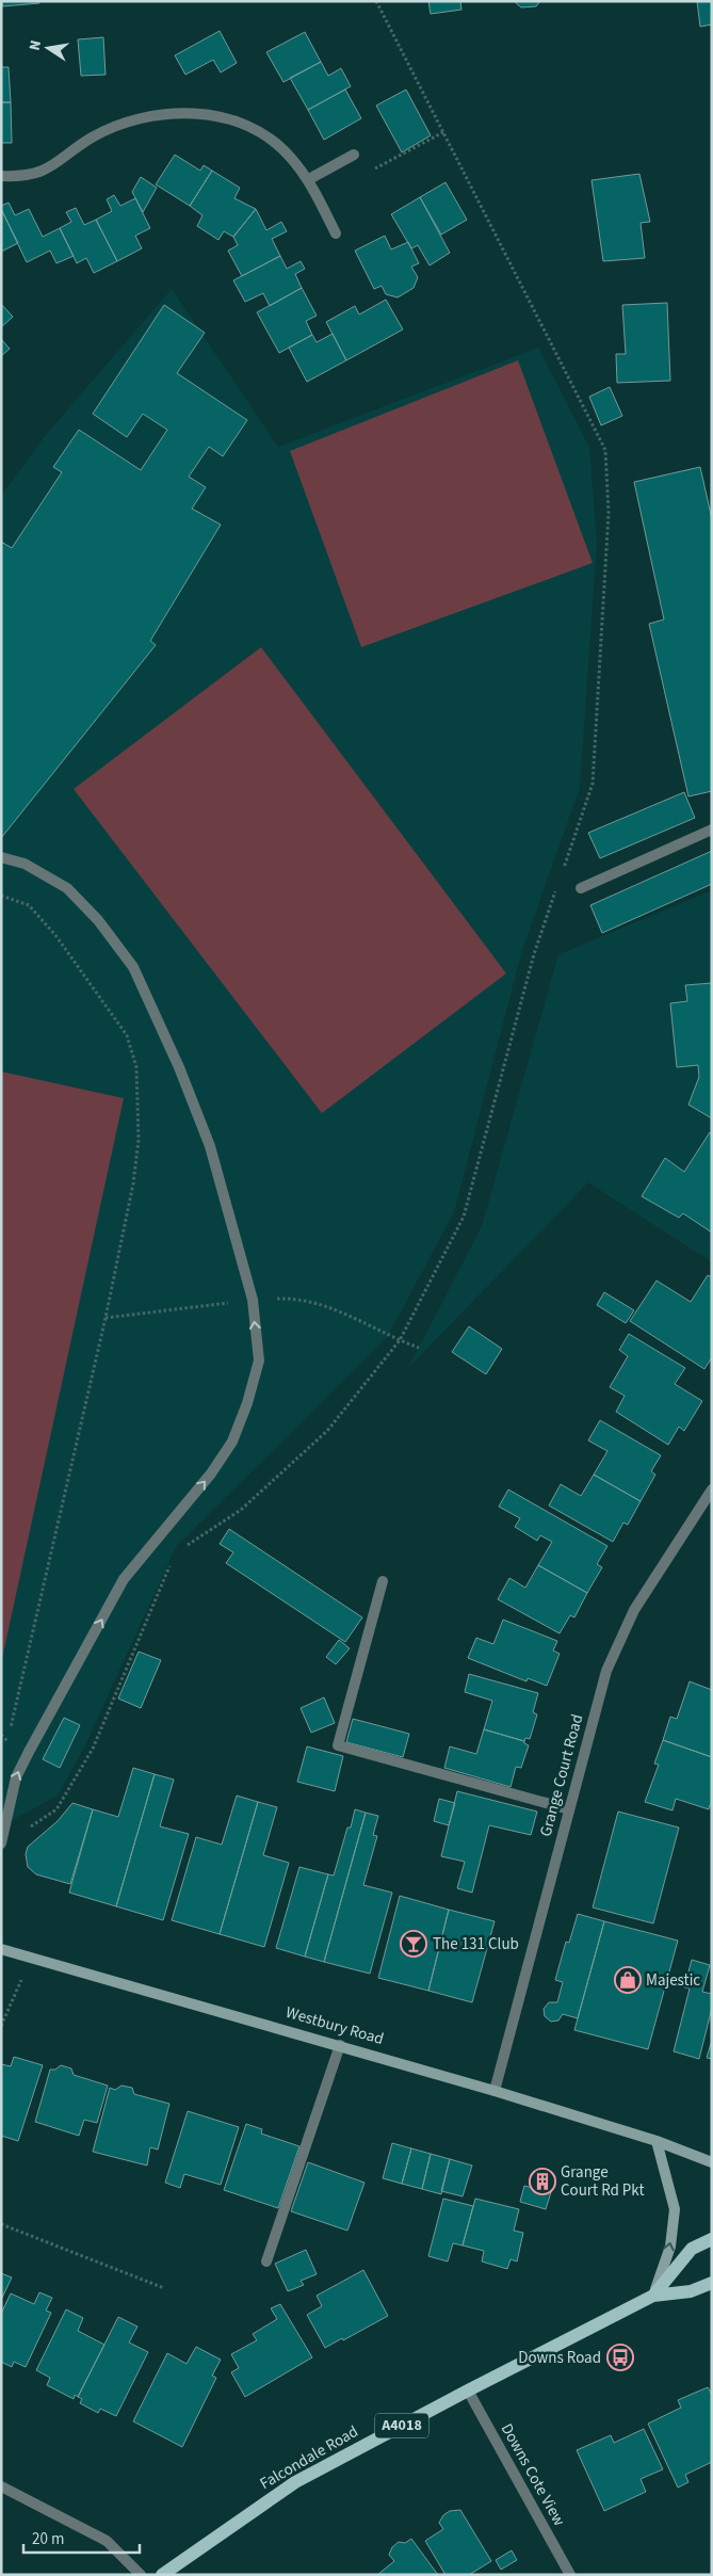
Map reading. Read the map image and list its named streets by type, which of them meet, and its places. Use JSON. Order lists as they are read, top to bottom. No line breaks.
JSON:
{"streets":{"main road":["Westbury Road","A4018","Falcondale Road"],"street":["Grange Court Road","Downs Cote View"]},"crossings":[["Grange Court Road","Westbury Road"],["A4018","Falcondale Road"],["Falcondale Road","Downs Cote View"]],"places":{"bar":["The 131 Club"],"shop":["Majestic"],"building":["Grange Court Rd Pkt"],"bus stop":["Downs Road"]},"scale_bar":"20 m","north":"left"}
